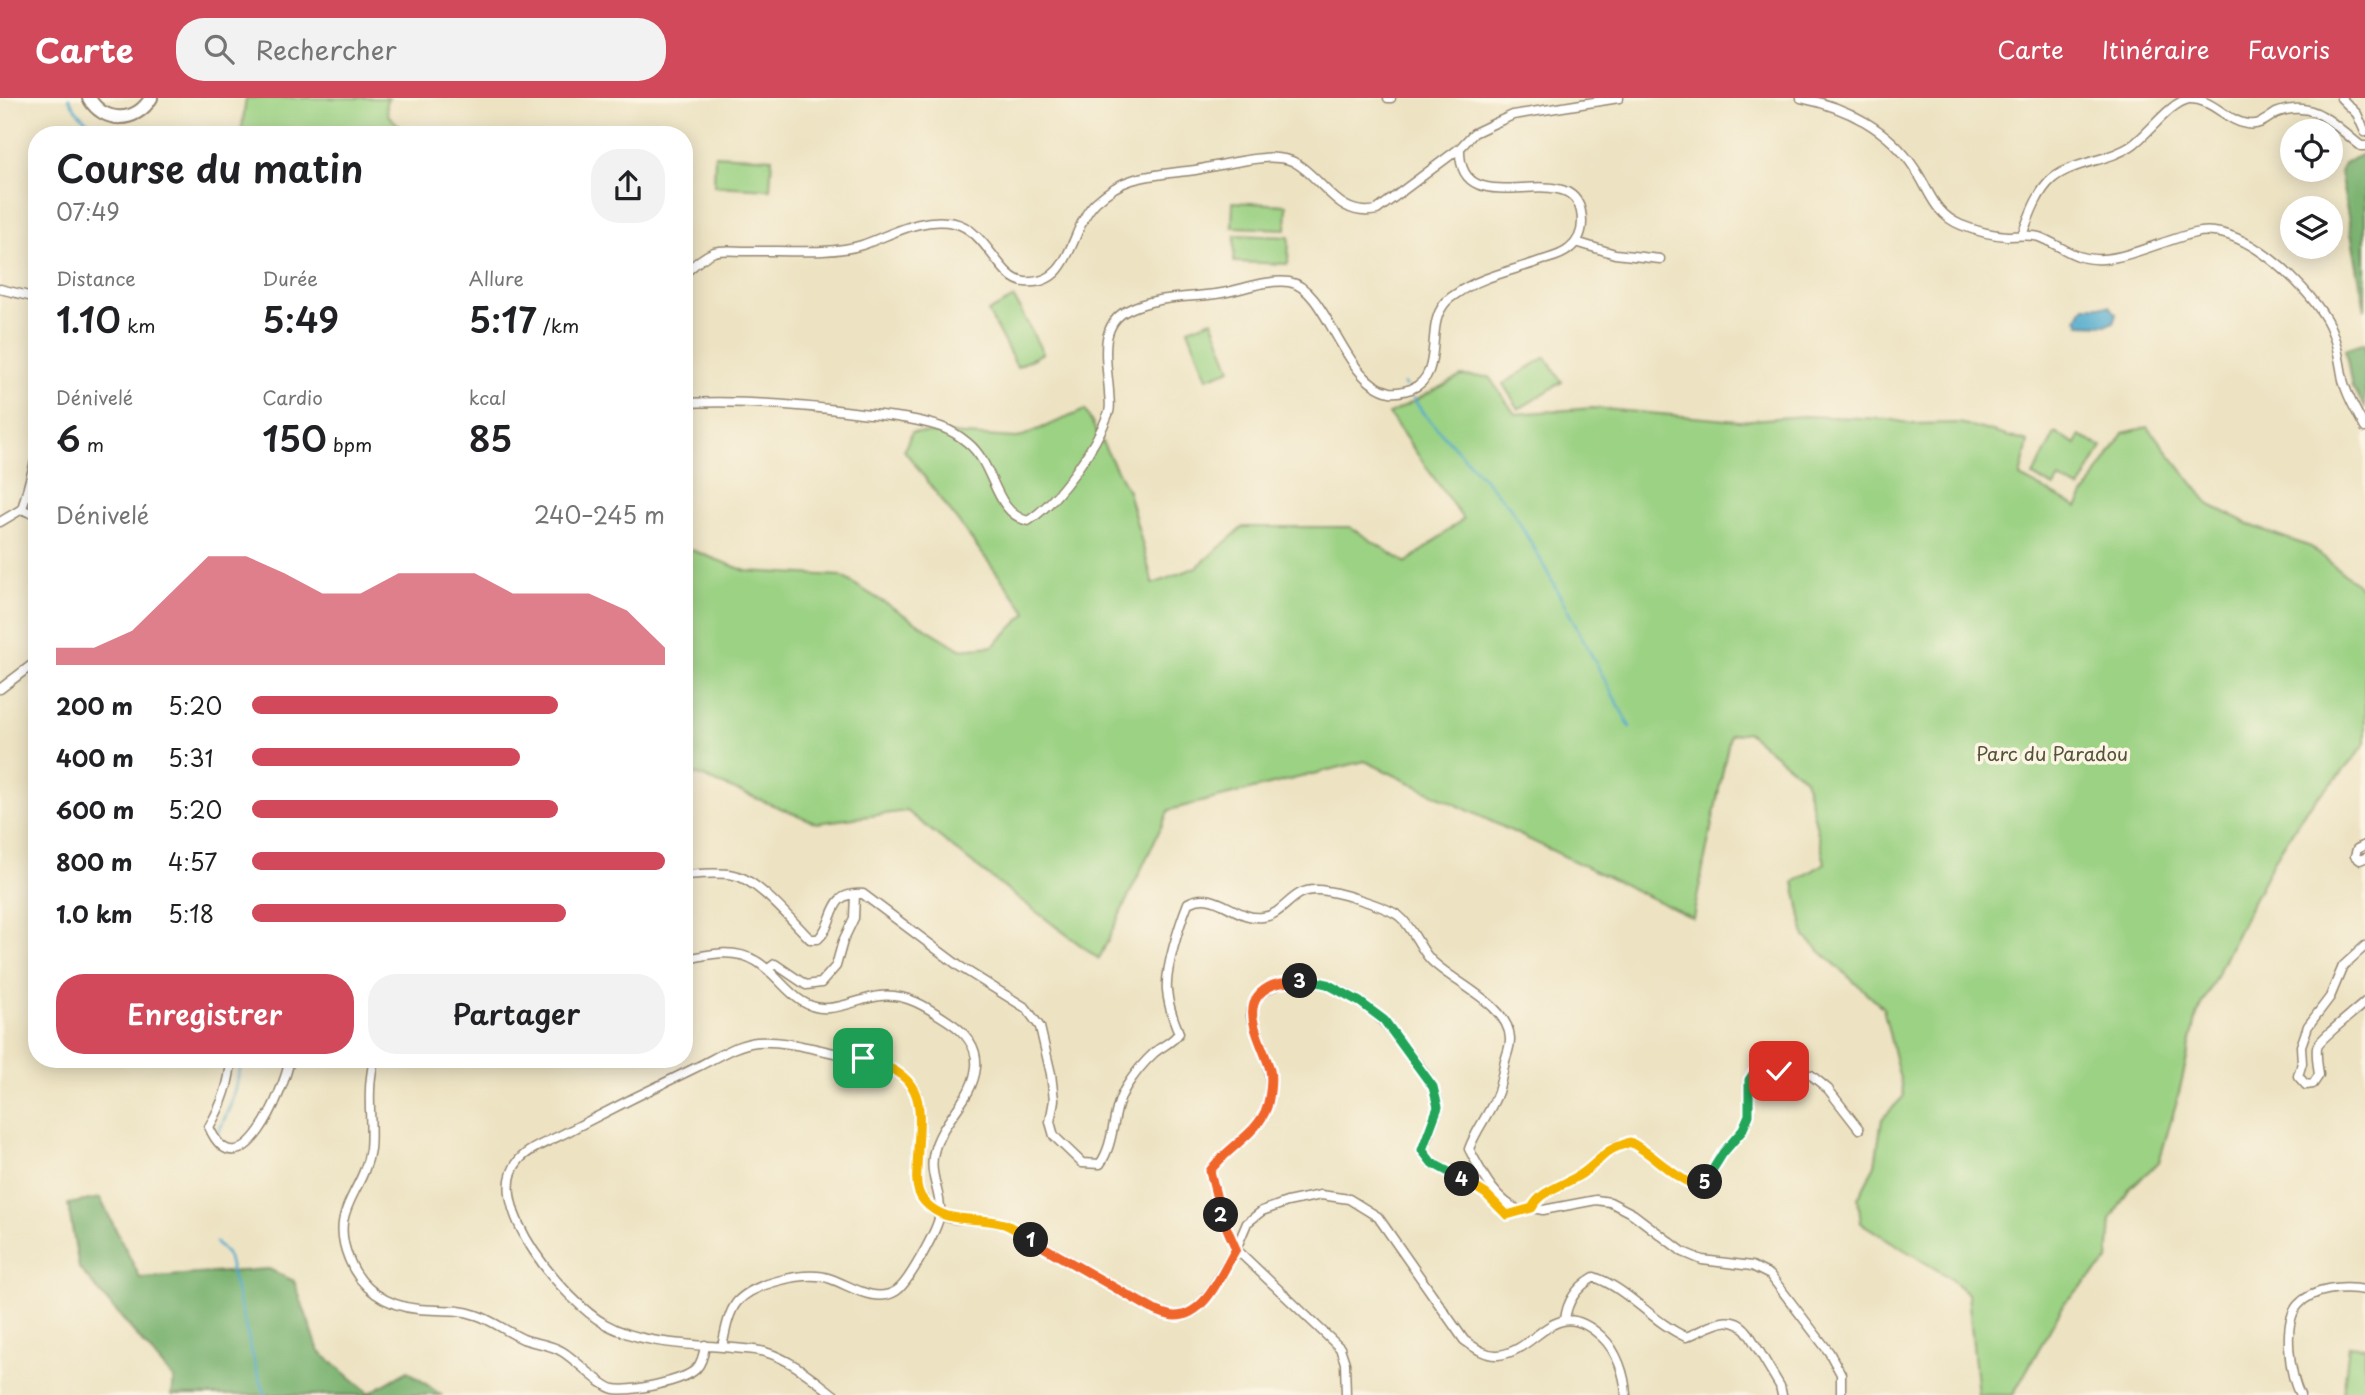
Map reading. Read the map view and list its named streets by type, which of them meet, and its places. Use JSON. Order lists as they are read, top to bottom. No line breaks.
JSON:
{"parks":["Parc du Paradou"],"page":{"header":"Carte","search":"Rechercher","nav":["Carte","Itinéraire","Favoris"],"heading":["Course du matin","07:49"],"stats":[["Distance","1.10 km"],["Durée","5:49"],["Allure","5:17 /km"],["Dénivelé","6 m"],["Cardio","150 bpm"],["kcal","85"]],"chart":["Dénivelé","240–245 m"],"list":[{"name":"200 m","note":"5:20"},{"name":"400 m","note":"5:31"},{"name":"600 m","note":"5:20"},{"name":"800 m","note":"4:57"},{"name":"1.0 km","note":"5:18"}],"buttons":["Enregistrer","Partager"],"pins":["3","4","5","2","1"]}}
